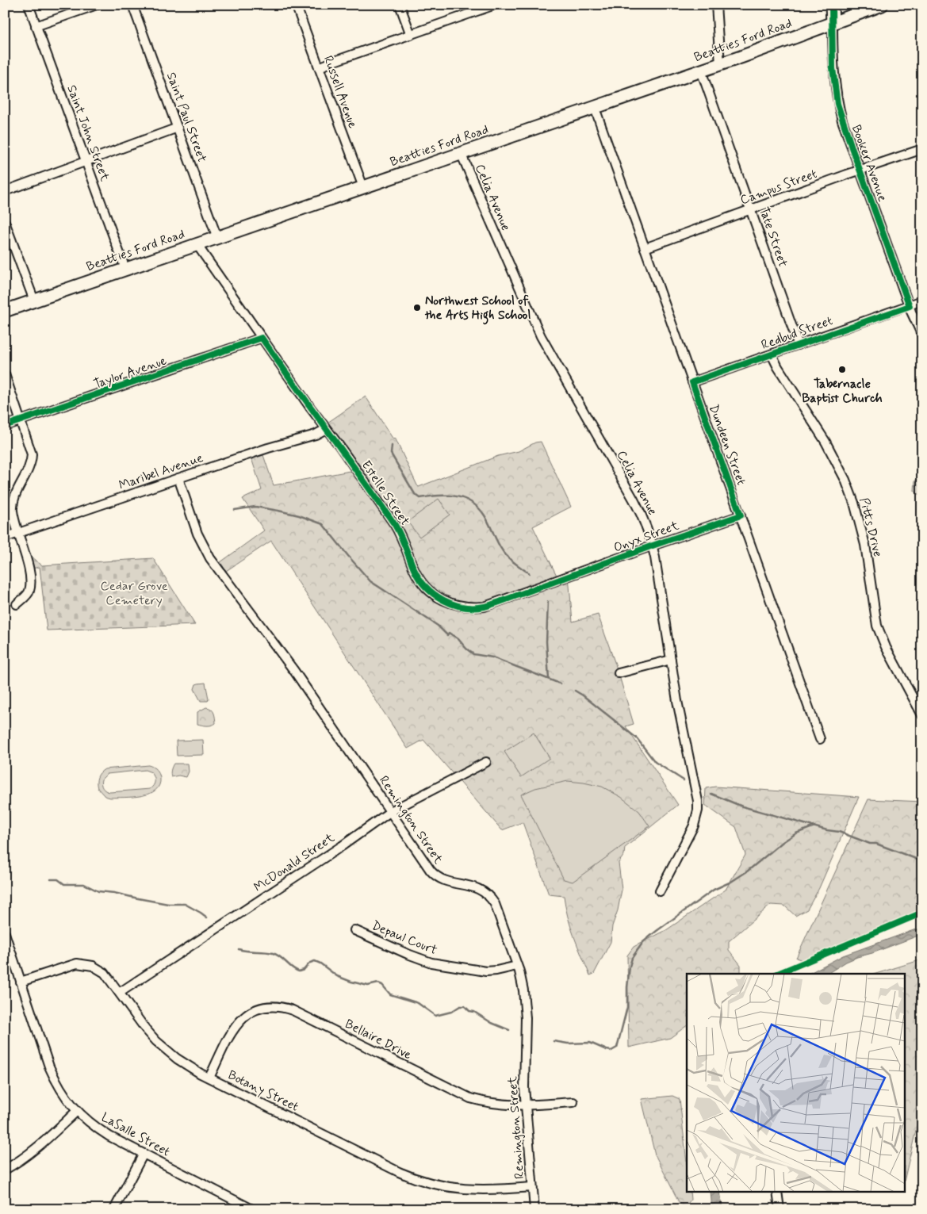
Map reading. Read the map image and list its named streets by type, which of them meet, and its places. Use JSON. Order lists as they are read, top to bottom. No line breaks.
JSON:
{"streets":{"main road":["Beatties Ford Road"],"street":["Russell Avenue","Saint Paul Street","Saint John Street","Booker Avenue","Campus Street","Celia Avenue","Tate Street","Redbud Street","Taylor Avenue","Dundeen Street","Maribel Avenue","Estelle Street","Pitts Drive","Onyx Street","Remington Street","McDonald Street","Depaul Court","Bellaire Drive","Botany Street","LaSalle Street"]},"crossings":[["Beatties Ford Road","Russell Avenue"],["Beatties Ford Road","Saint Paul Street"],["Beatties Ford Road","Saint John Street"],["Beatties Ford Road","Booker Avenue"],["Beatties Ford Road","Celia Avenue"],["Beatties Ford Road","Tate Street"],["Beatties Ford Road","Dundeen Street"],["Beatties Ford Road","Estelle Street"],["Booker Avenue","Campus Street"],["Booker Avenue","Redbud Street"],["Campus Street","Tate Street"],["Campus Street","Dundeen Street"],["Celia Avenue","Onyx Street"],["Tate Street","Redbud Street"],["Redbud Street","Dundeen Street"],["Redbud Street","Pitts Drive"],["Taylor Avenue","Estelle Street"],["Dundeen Street","Onyx Street"],["Maribel Avenue","Estelle Street"],["Maribel Avenue","Remington Street"],["Estelle Street","Onyx Street"],["Remington Street","McDonald Street"],["Remington Street","Depaul Court"],["Remington Street","Bellaire Drive"],["Remington Street","Botany Street"],["McDonald Street","Botany Street"],["Bellaire Drive","Botany Street"],["Botany Street","LaSalle Street"]],"parks":["Cedar Grove Cemetery"],"places":["Northwest School of the Arts High School","Tabernacle Baptist Church"]}
